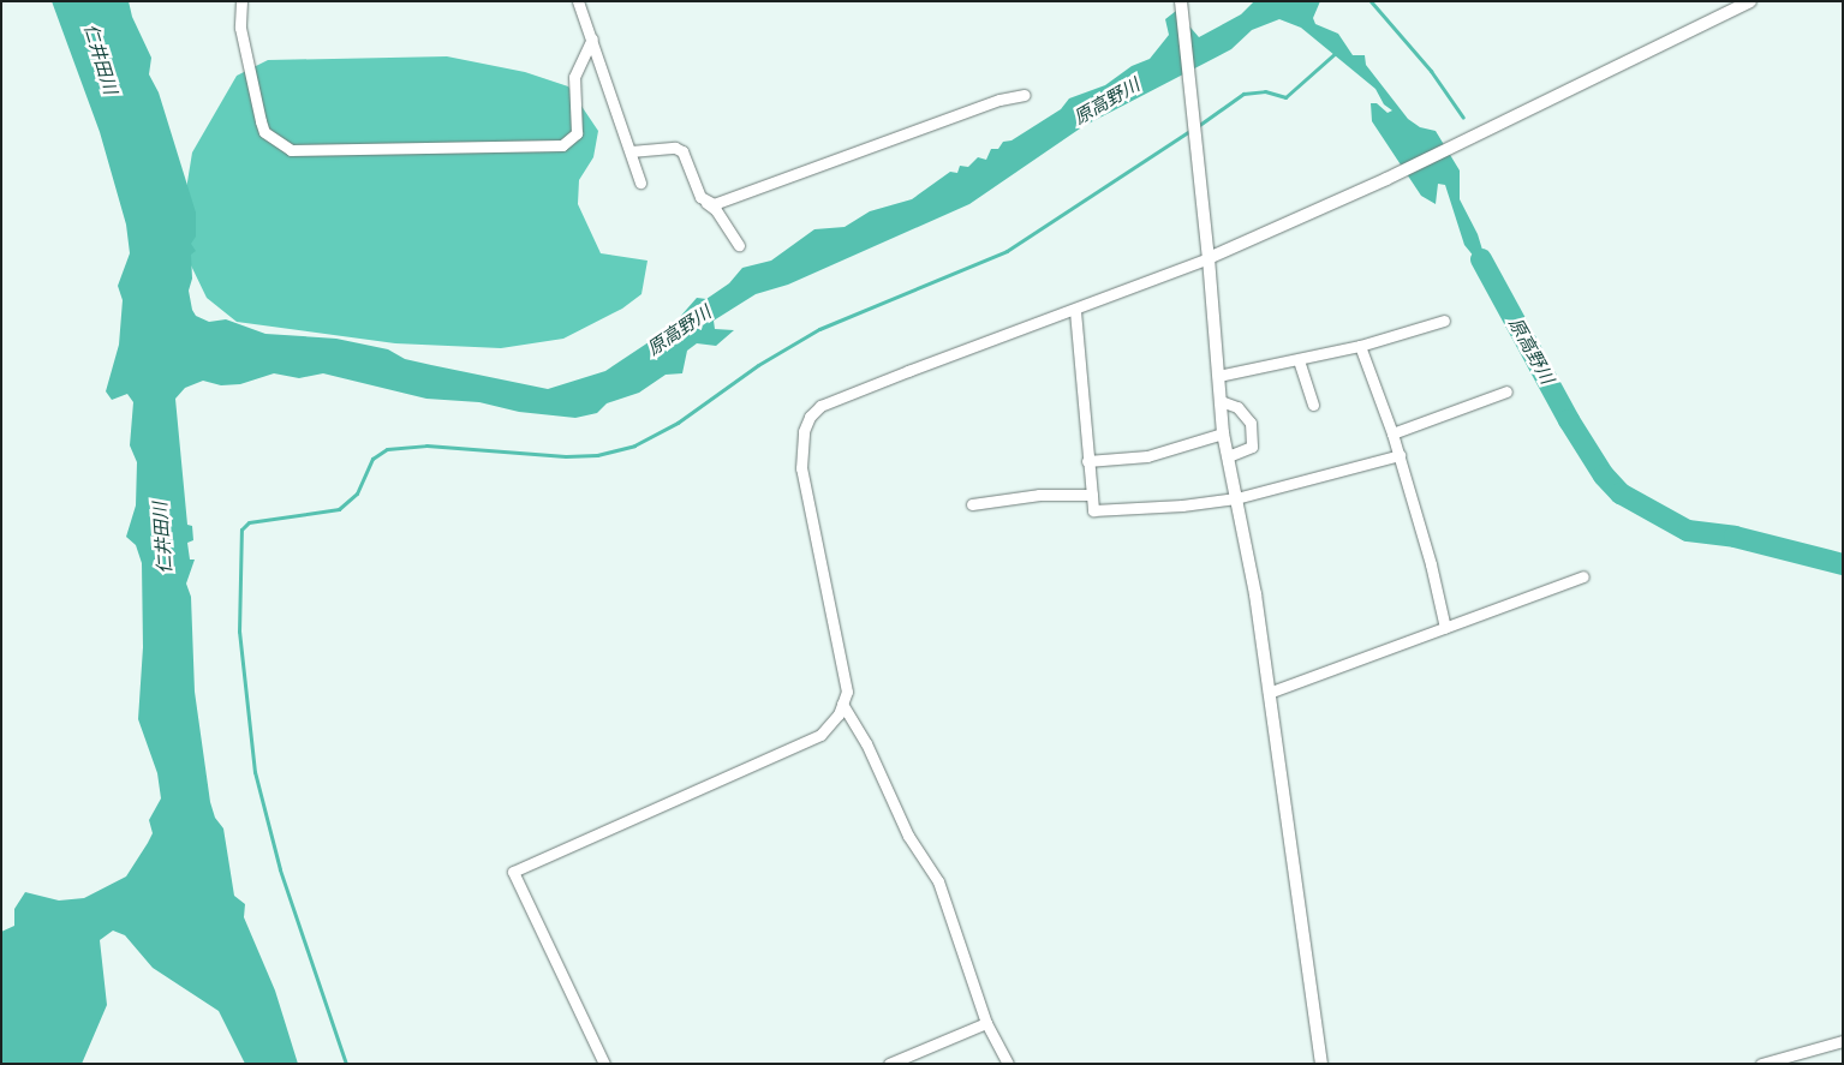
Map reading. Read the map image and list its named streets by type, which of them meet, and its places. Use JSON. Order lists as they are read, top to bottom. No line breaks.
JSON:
{"water":["仁井田川","原高野川"]}
